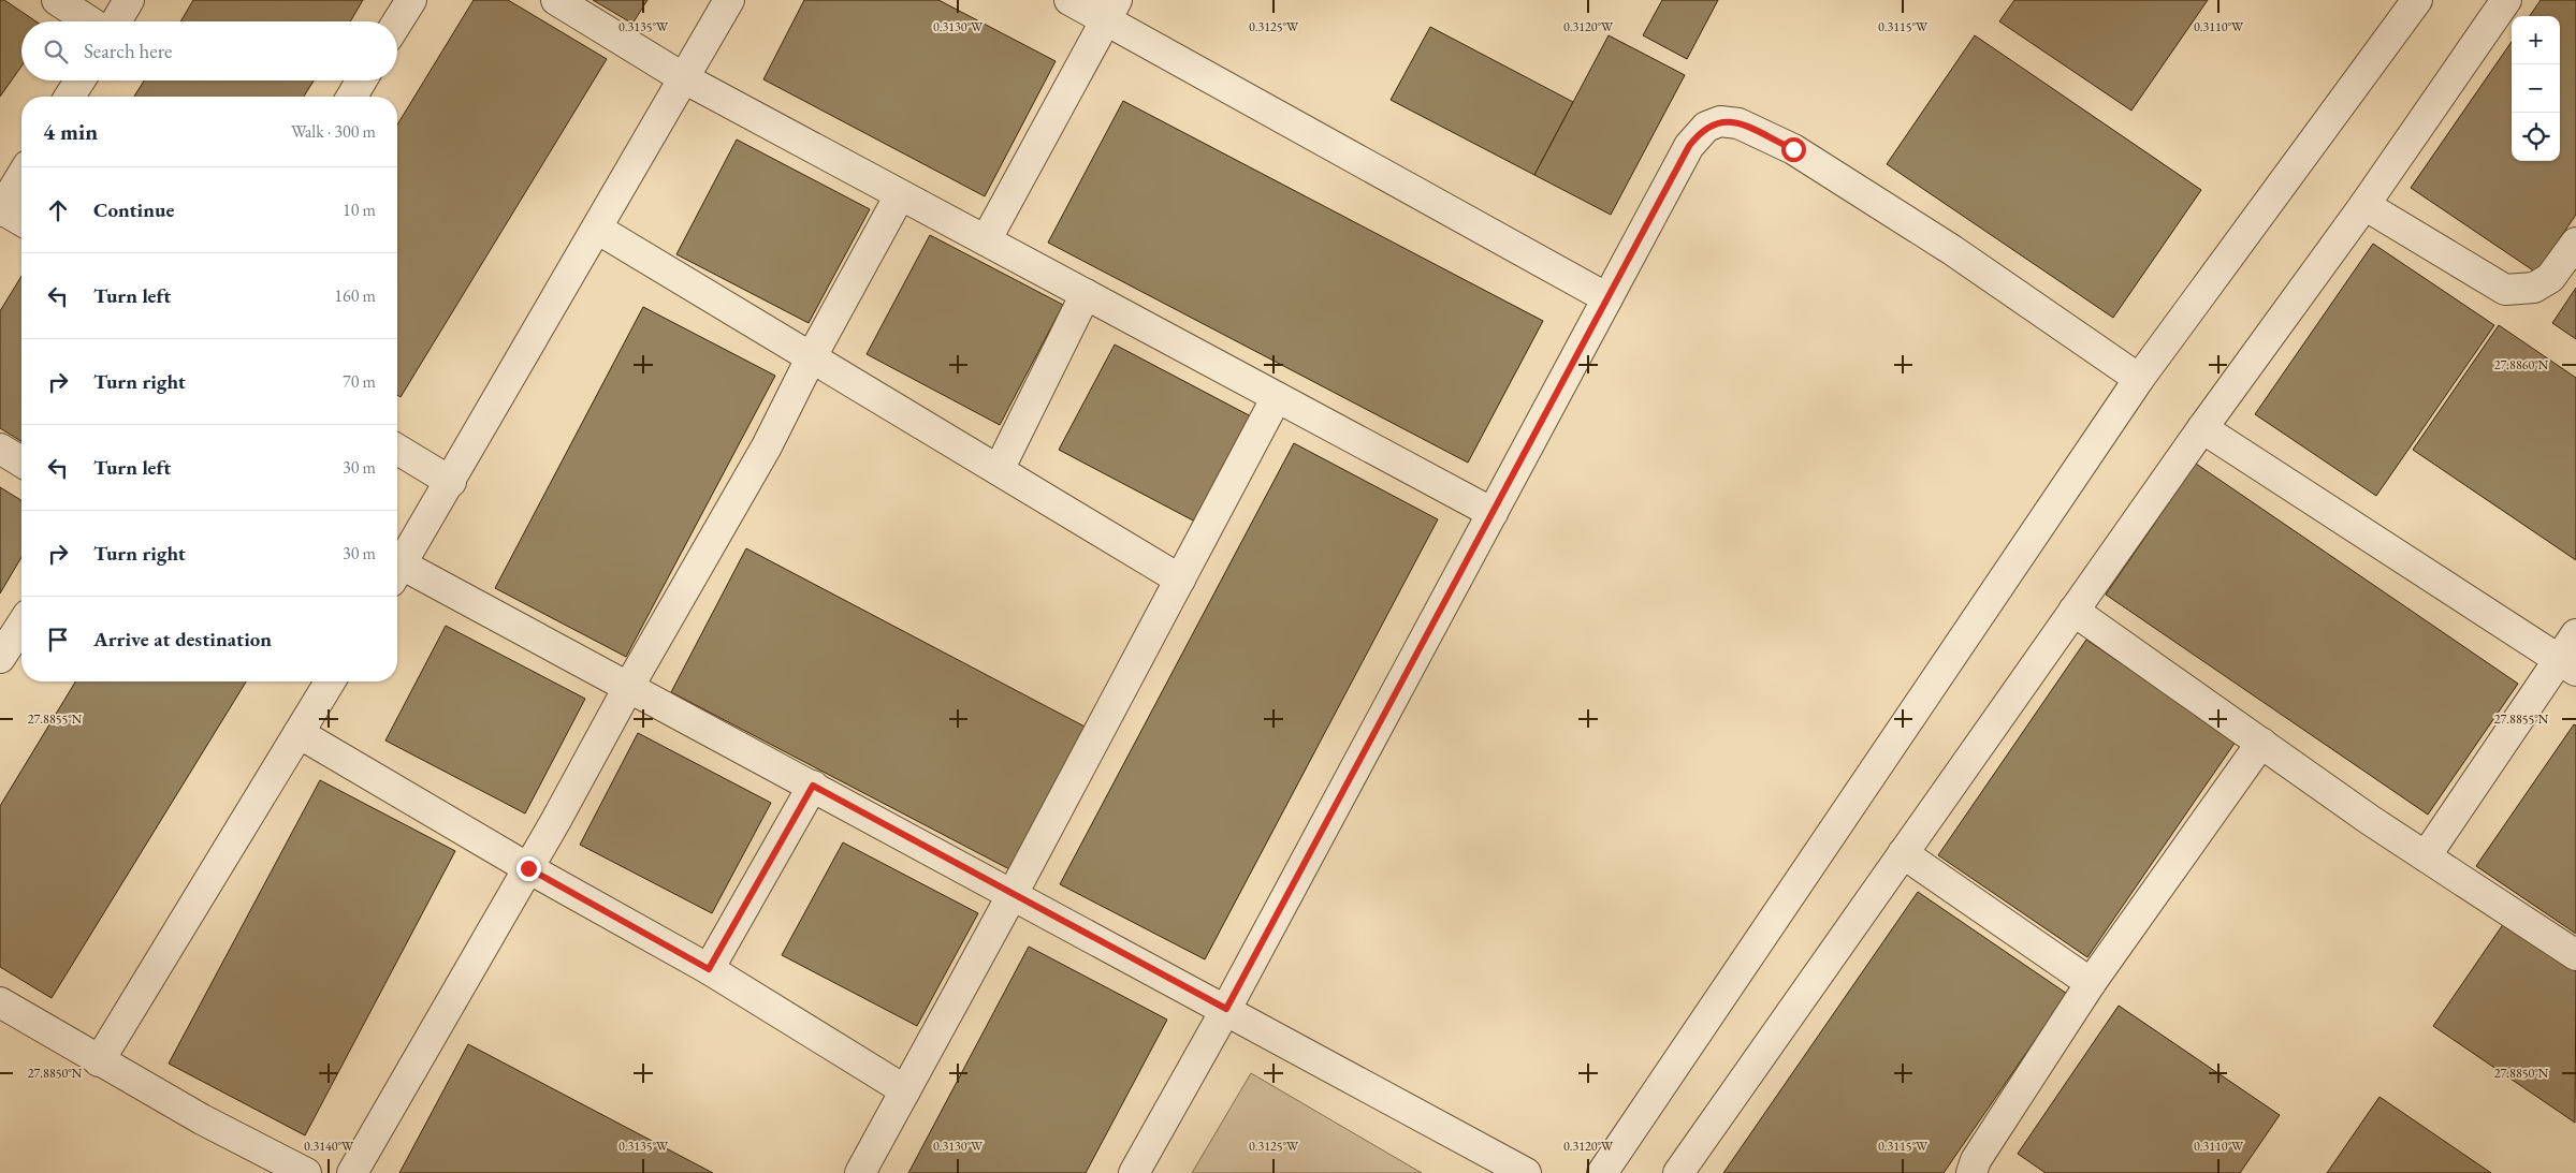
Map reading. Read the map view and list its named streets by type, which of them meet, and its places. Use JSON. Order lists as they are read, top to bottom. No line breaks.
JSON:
{"page":{"map_buttons":["+","−"],"search":"Search here","heading":["4 min","Walk · 300 m"],"list":[["Continue","10 m"],["Turn left","160 m"],["Turn right","70 m"],["Turn left","30 m"],["Turn right","30 m"],"Arrive at destination"]},"coordinates":["0.3135°W","0.3130°W","0.3125°W","0.3120°W","0.3115°W","0.3110°W","27.8860°N","27.8855°N","27.8850°N","0.3140°W"]}
